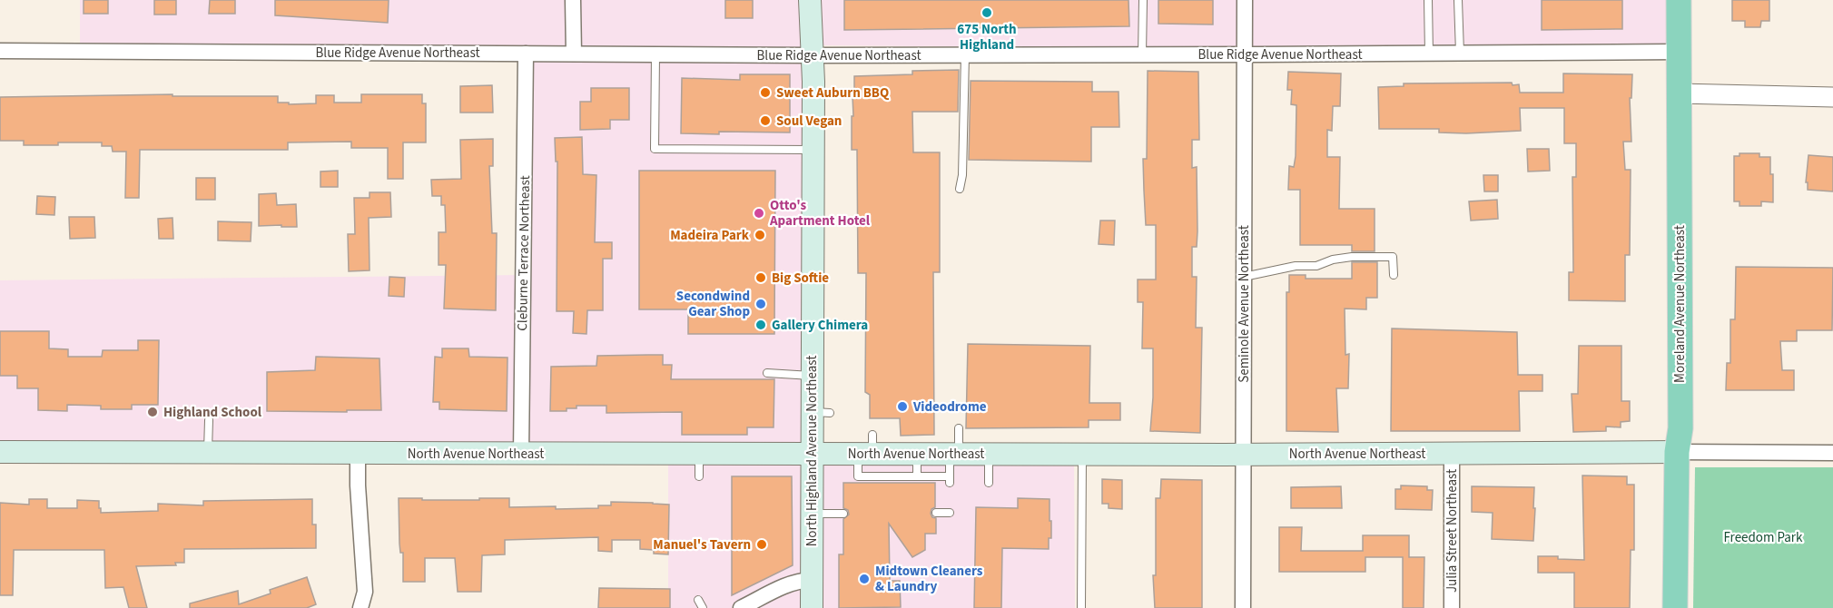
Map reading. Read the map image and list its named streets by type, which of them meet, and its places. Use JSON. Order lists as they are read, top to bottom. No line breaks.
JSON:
{"streets":{"highway":["Moreland Avenue Northeast"],"main road":["North Highland Avenue Northeast","North Avenue Northeast"],"street":["Blue Ridge Avenue Northeast","Cleburne Terrace Northeast","Seminole Avenue Northeast","Julia Street Northeast"]},"crossings":[["Blue Ridge Avenue Northeast","Cleburne Terrace Northeast"],["Blue Ridge Avenue Northeast","Seminole Avenue Northeast"],["Blue Ridge Avenue Northeast","Moreland Avenue Northeast"],["Blue Ridge Avenue Northeast","North Highland Avenue Northeast"],["Cleburne Terrace Northeast","North Avenue Northeast"],["Seminole Avenue Northeast","North Avenue Northeast"],["Moreland Avenue Northeast","North Avenue Northeast"],["North Highland Avenue Northeast","North Avenue Northeast"],["North Avenue Northeast","Julia Street Northeast"]],"parks":["Freedom Park"],"places":["675 North Highland","Sweet Auburn BBQ","Soul Vegan","Otto's Apartment Hotel","Madeira Park","Big Softie","Secondwind Gear Shop","Gallery Chimera","Videodrome","Highland School","Manuel's Tavern","Midtown Cleaners & Laundry"]}
